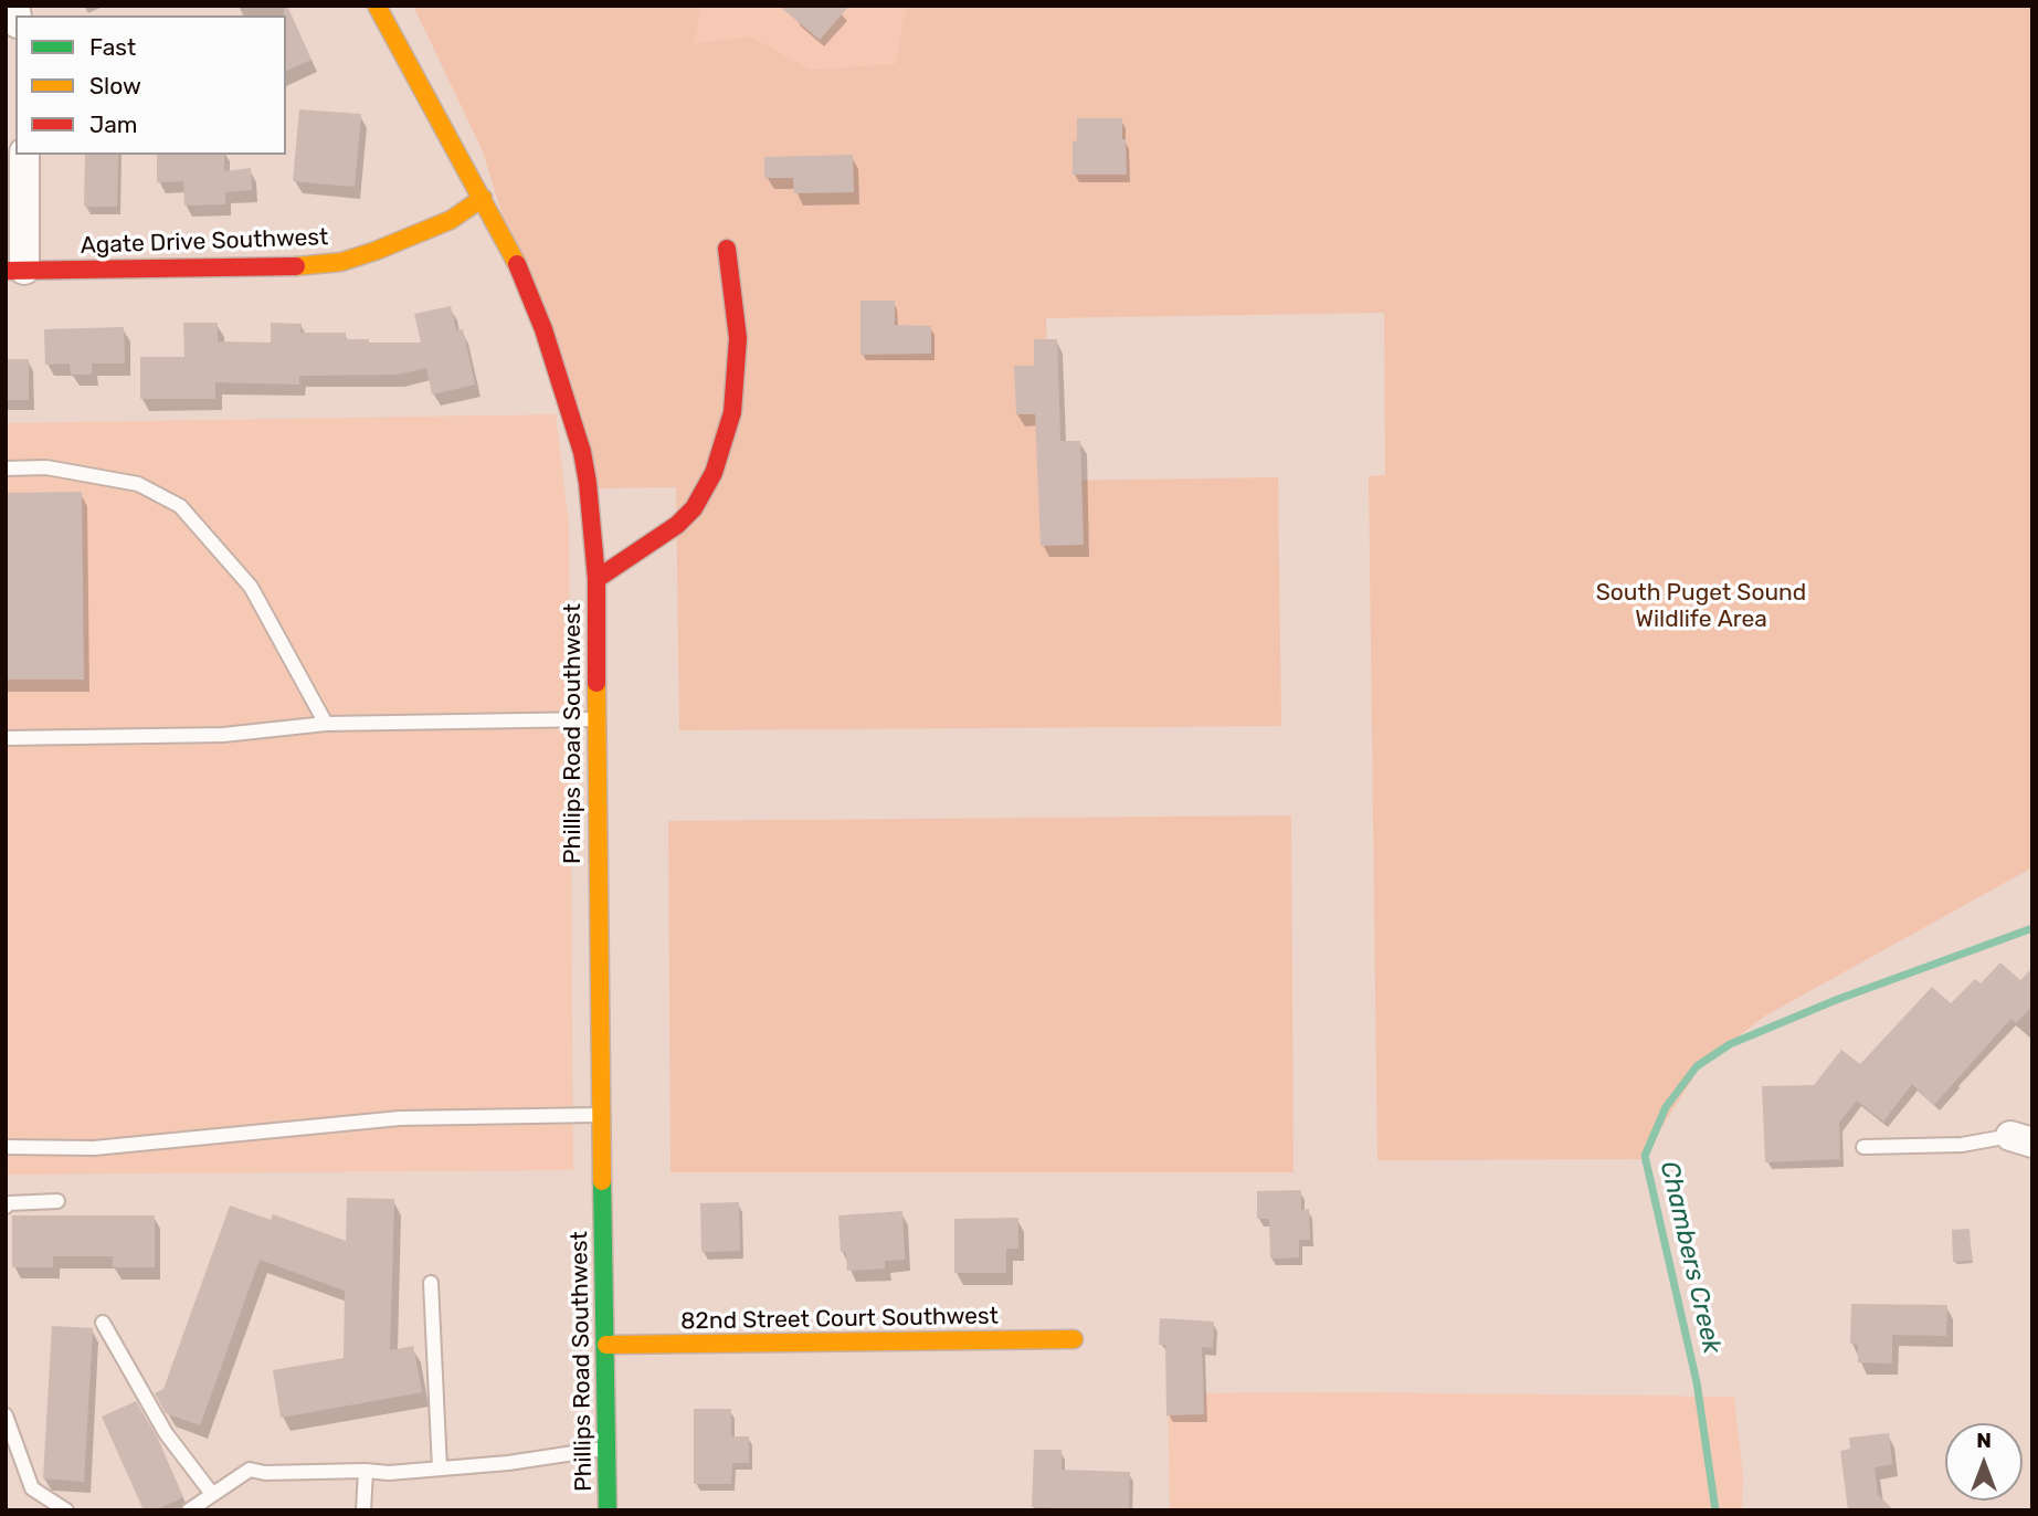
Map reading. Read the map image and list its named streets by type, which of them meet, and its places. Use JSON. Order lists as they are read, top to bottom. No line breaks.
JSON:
{"streets":{"street":["Agate Drive Southwest","Phillips Road Southwest","82nd Street Court Southwest"]},"crossings":[["Agate Drive Southwest","Phillips Road Southwest"],["Phillips Road Southwest","82nd Street Court Southwest"]],"water":["Chambers Creek"],"parks":["South Puget Sound Wildlife Area"],"legend":["Fast","Slow","Jam"],"north":"top"}
